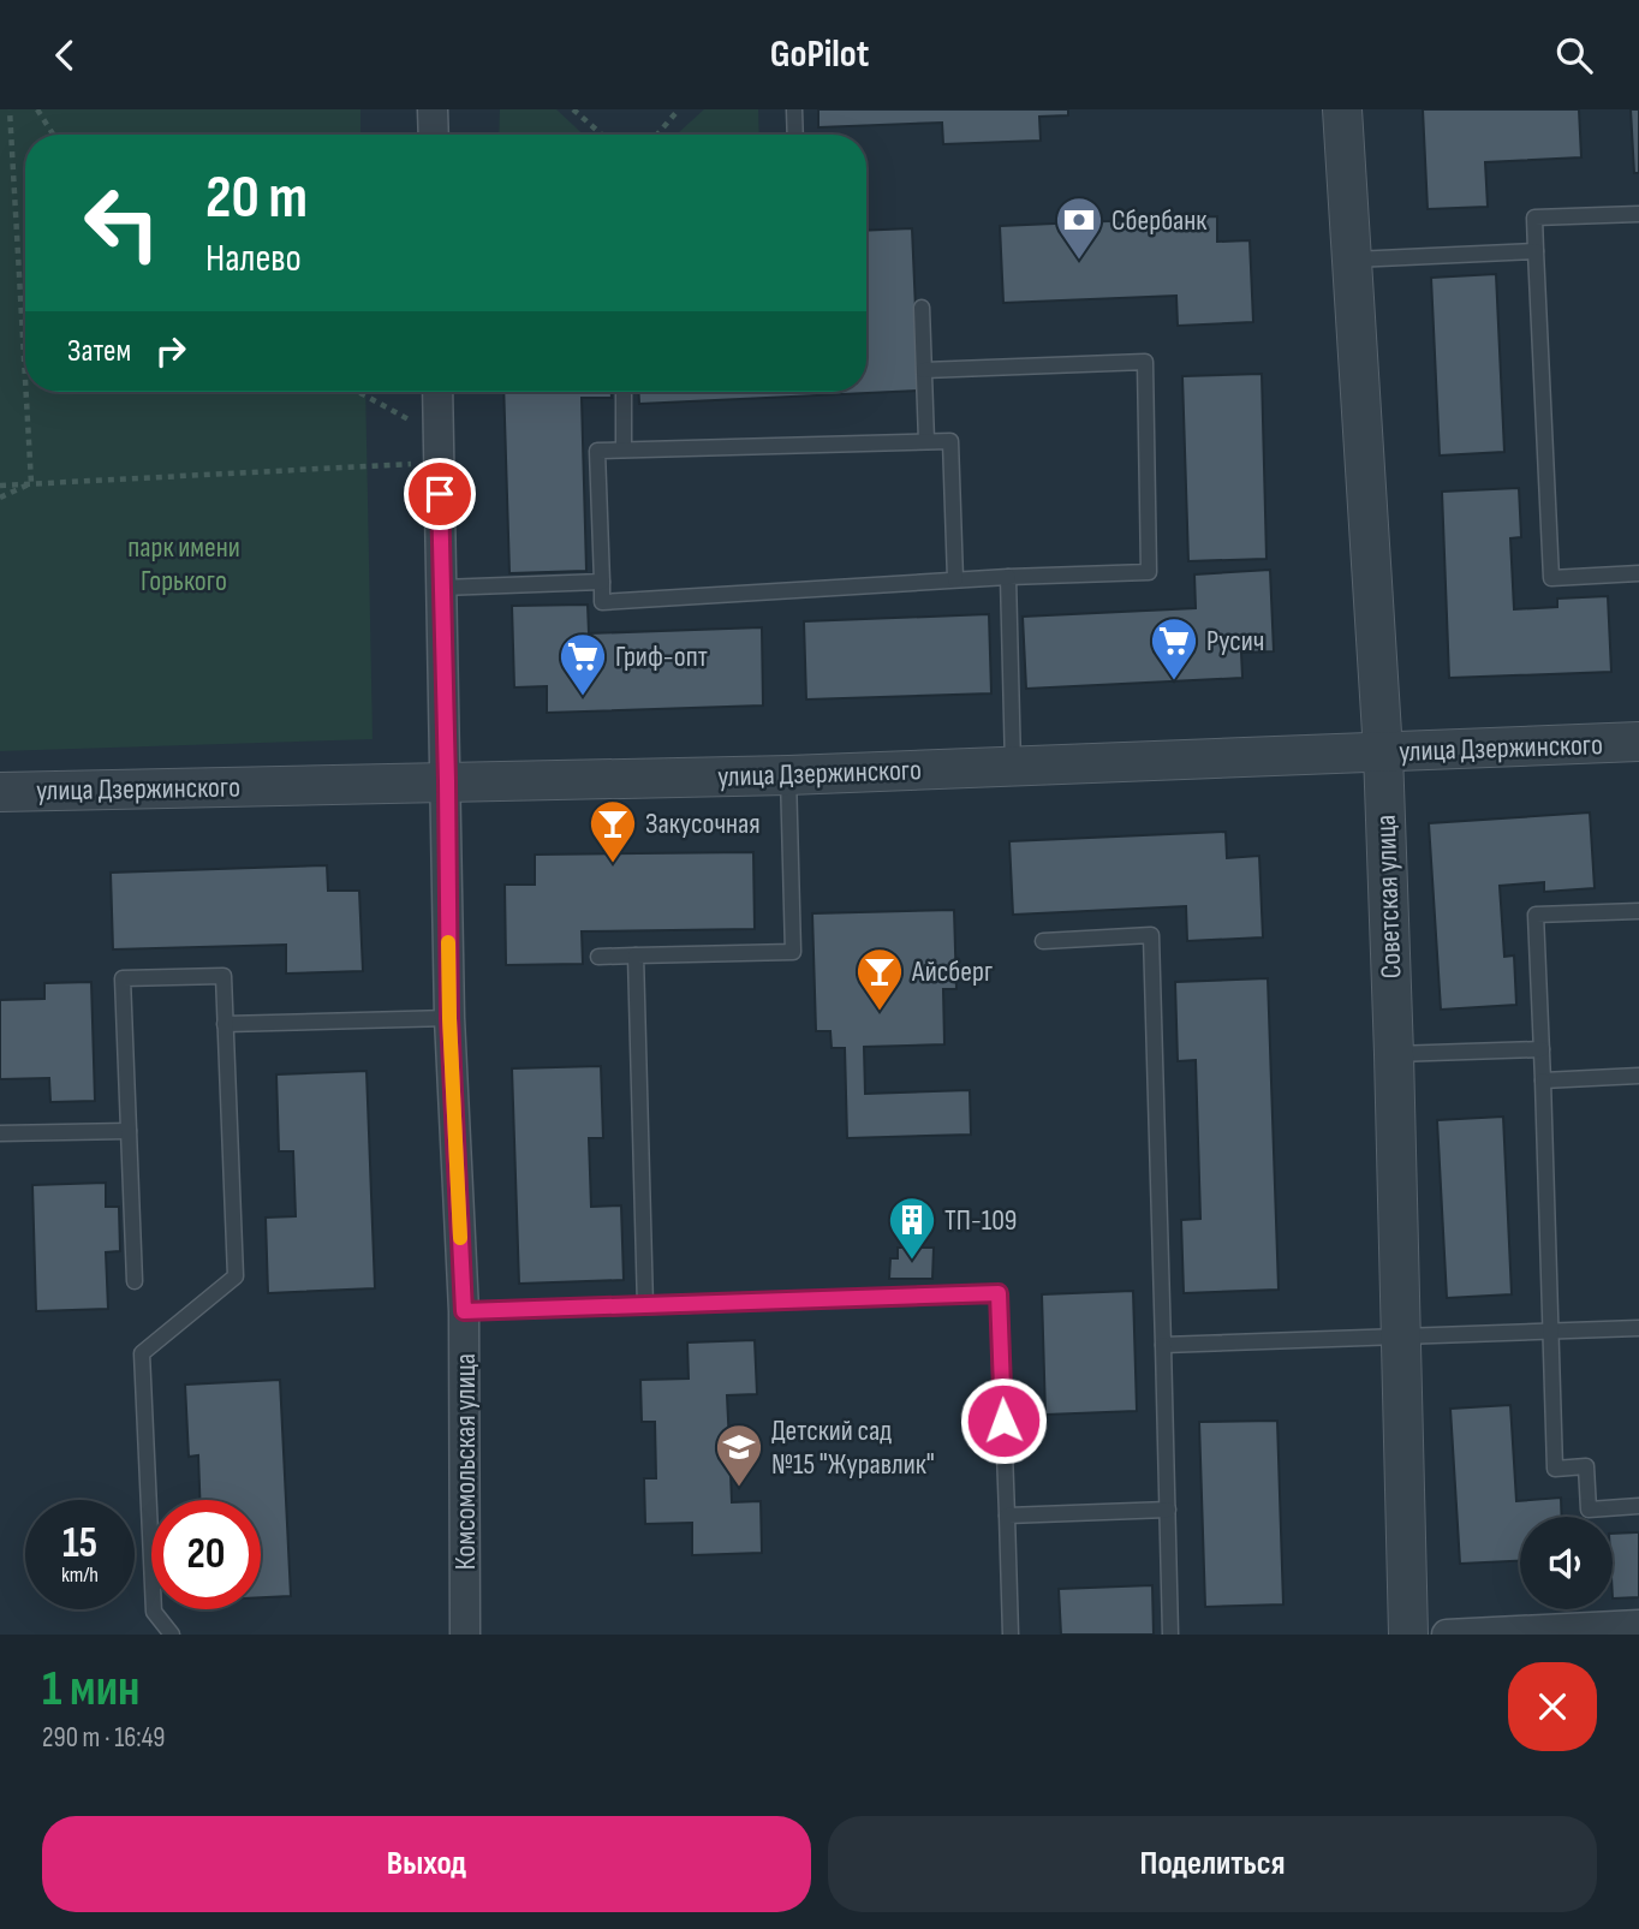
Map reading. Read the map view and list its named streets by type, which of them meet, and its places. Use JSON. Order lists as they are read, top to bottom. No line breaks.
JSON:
{"streets":{"street":["улица Дзержинского","Советская улица","Комсомольская улица"]},"crossings":[["улица Дзержинского","Советская улица"],["улица Дзержинского","Комсомольская улица"]],"parks":["парк имени Горького"],"places":{"bank":["Сбербанк"],"supermarket":["Русич","Гриф-опт"],"bar":["Закусочная","Айсберг"],"building":["ТП-109"],"school or university":["Детский сад №15 \"Журавлик\""]},"page":{"header":"GoPilot","turn":["20 m","Налево"],"then":"Затем","speed":"15 km/h","limit":"20","heading":["1 мин","290 m · 16:49"],"buttons":["Выход","Поделиться"]}}
